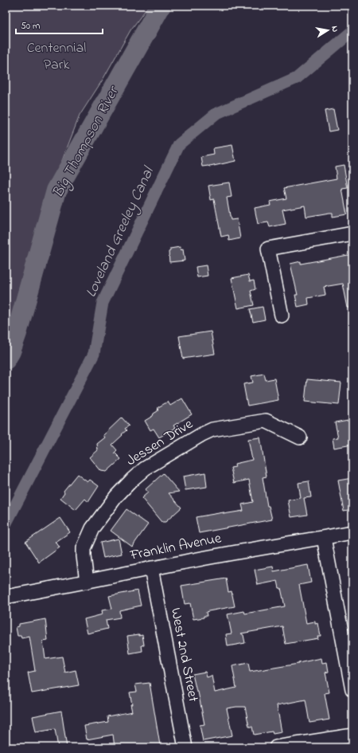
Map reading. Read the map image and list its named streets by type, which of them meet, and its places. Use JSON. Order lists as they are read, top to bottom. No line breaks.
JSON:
{"streets":{"street":["Jessen Drive","Franklin Avenue","West 2nd Street"]},"crossings":[["Jessen Drive","Franklin Avenue"],["Franklin Avenue","West 2nd Street"]],"water":["Big Thompson River","Loveland Greeley Canal"],"parks":["Centennial Park"],"scale_bar":"50 m","north":"right"}
